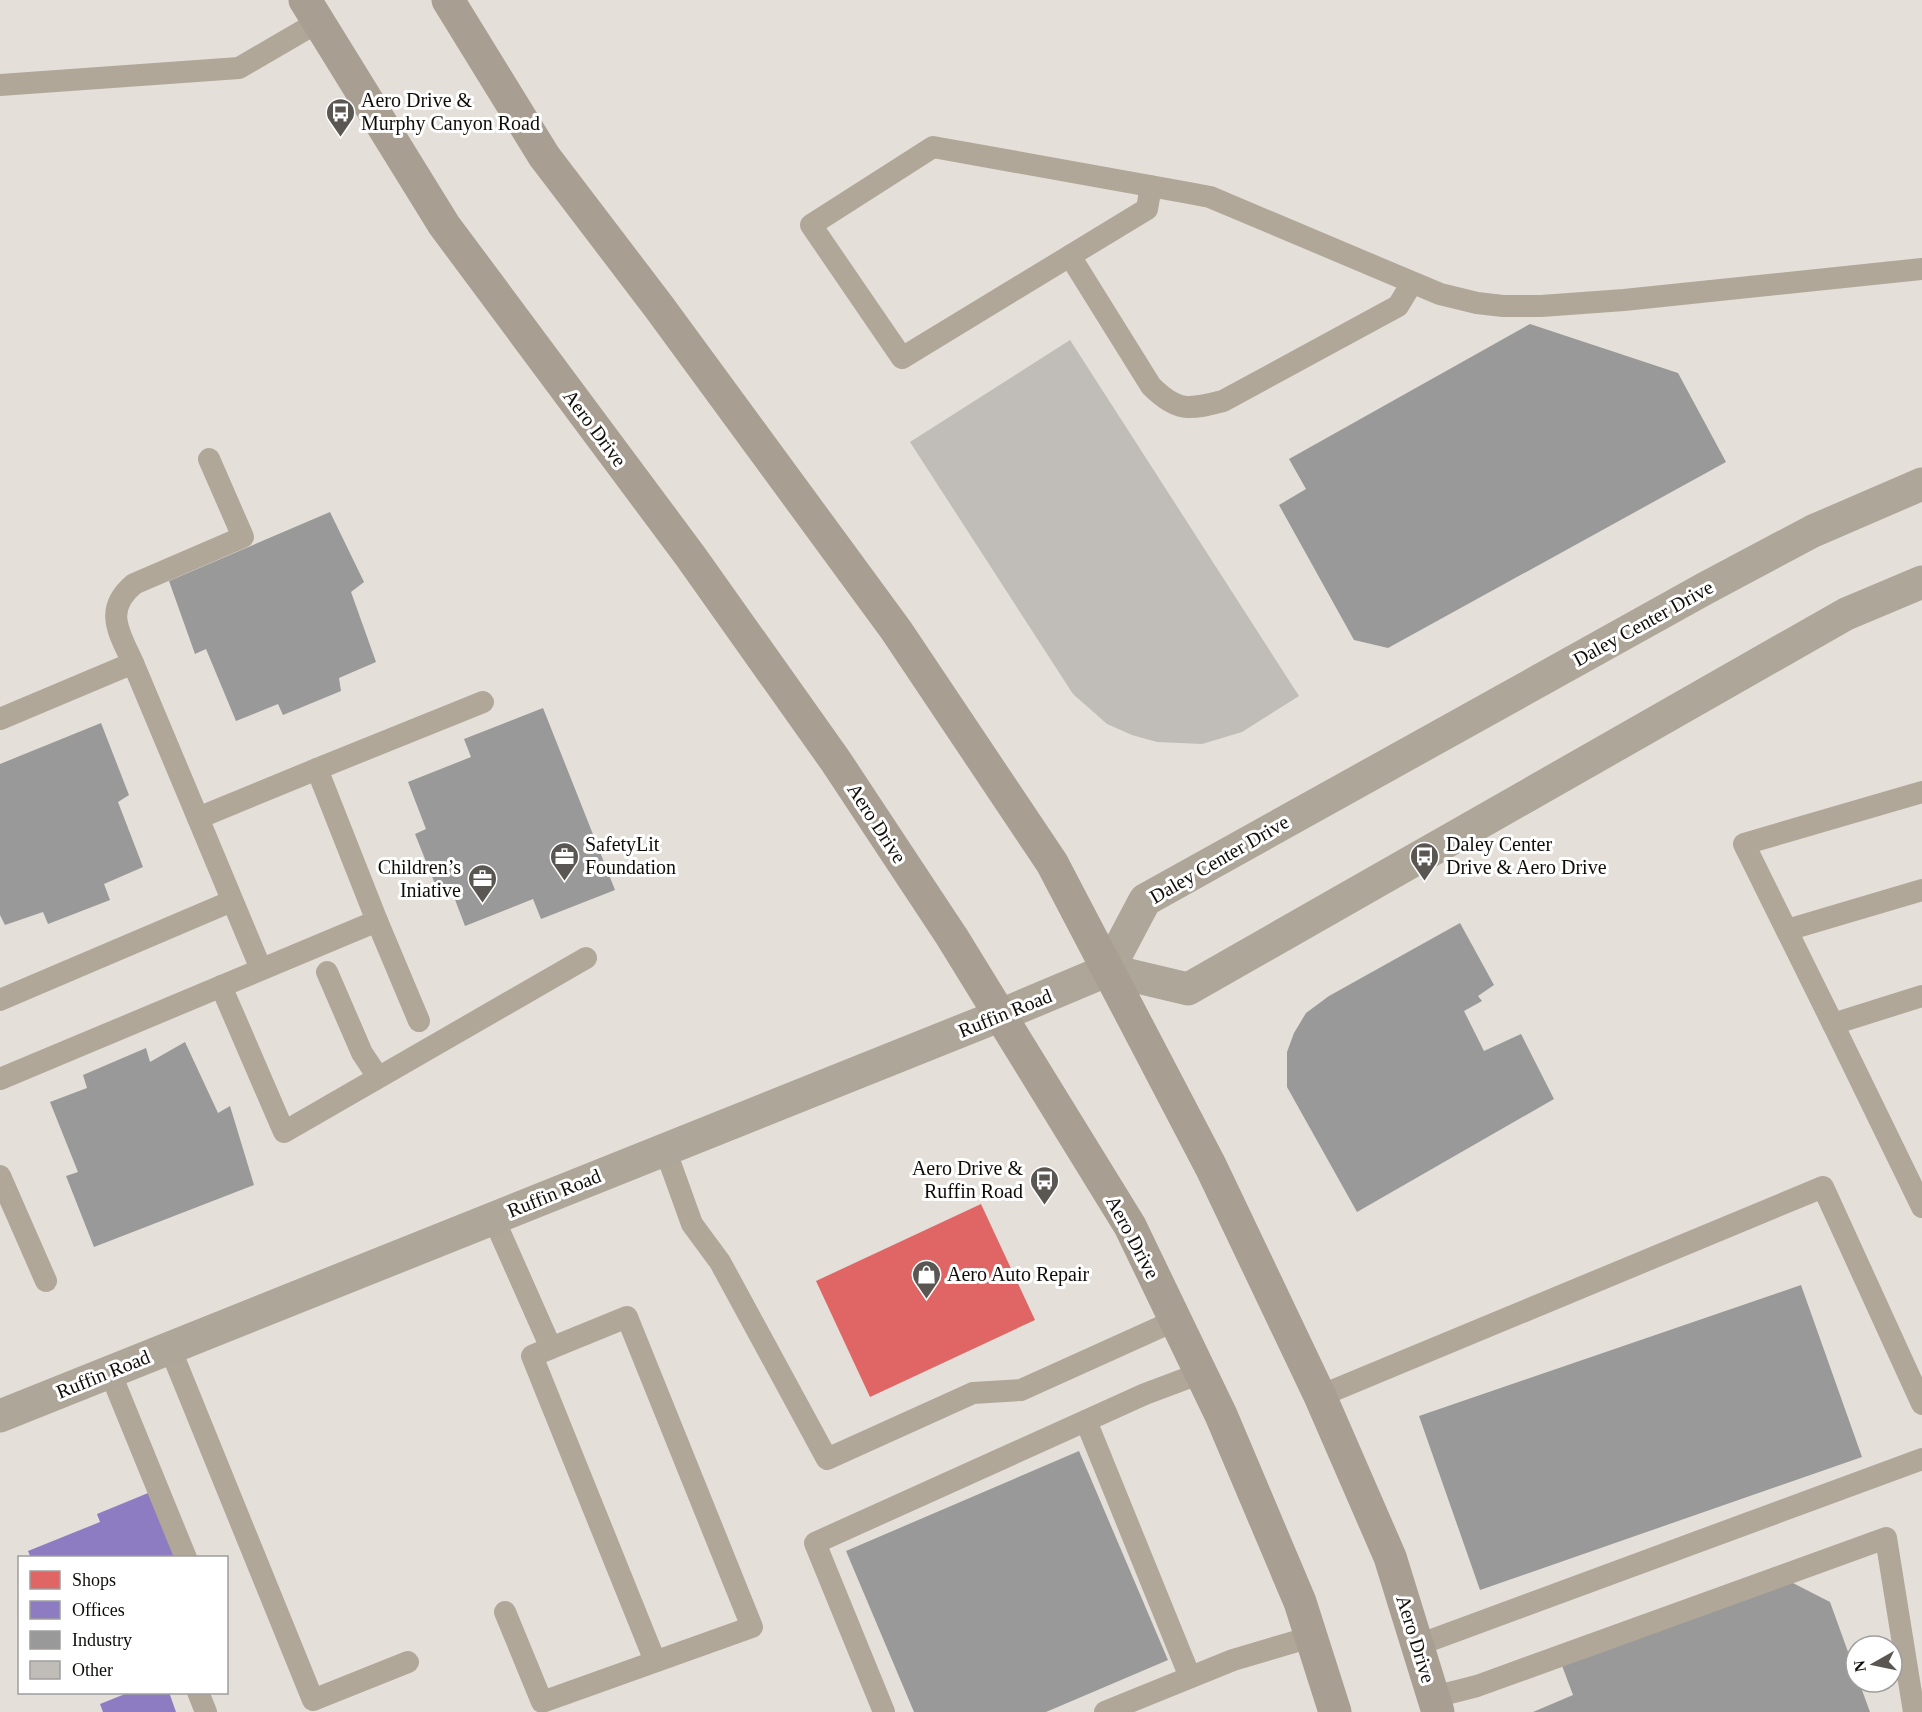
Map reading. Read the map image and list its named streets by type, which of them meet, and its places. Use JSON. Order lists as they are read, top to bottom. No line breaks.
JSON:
{"streets":{"main road":["Aero Drive","Daley Center Drive","Ruffin Road"]},"crossings":[["Aero Drive","Daley Center Drive"],["Aero Drive","Ruffin Road"],["Daley Center Drive","Ruffin Road"]],"places":{"bus stop":["Aero Drive & Murphy Canyon Road","Daley Center Drive & Aero Drive","Aero Drive & Ruffin Road"],"office":["SafetyLit Foundation","Children’s Iniative"],"shop":["Aero Auto Repair"]},"legend":["Shops","Offices","Industry","Other"],"north":"left"}
